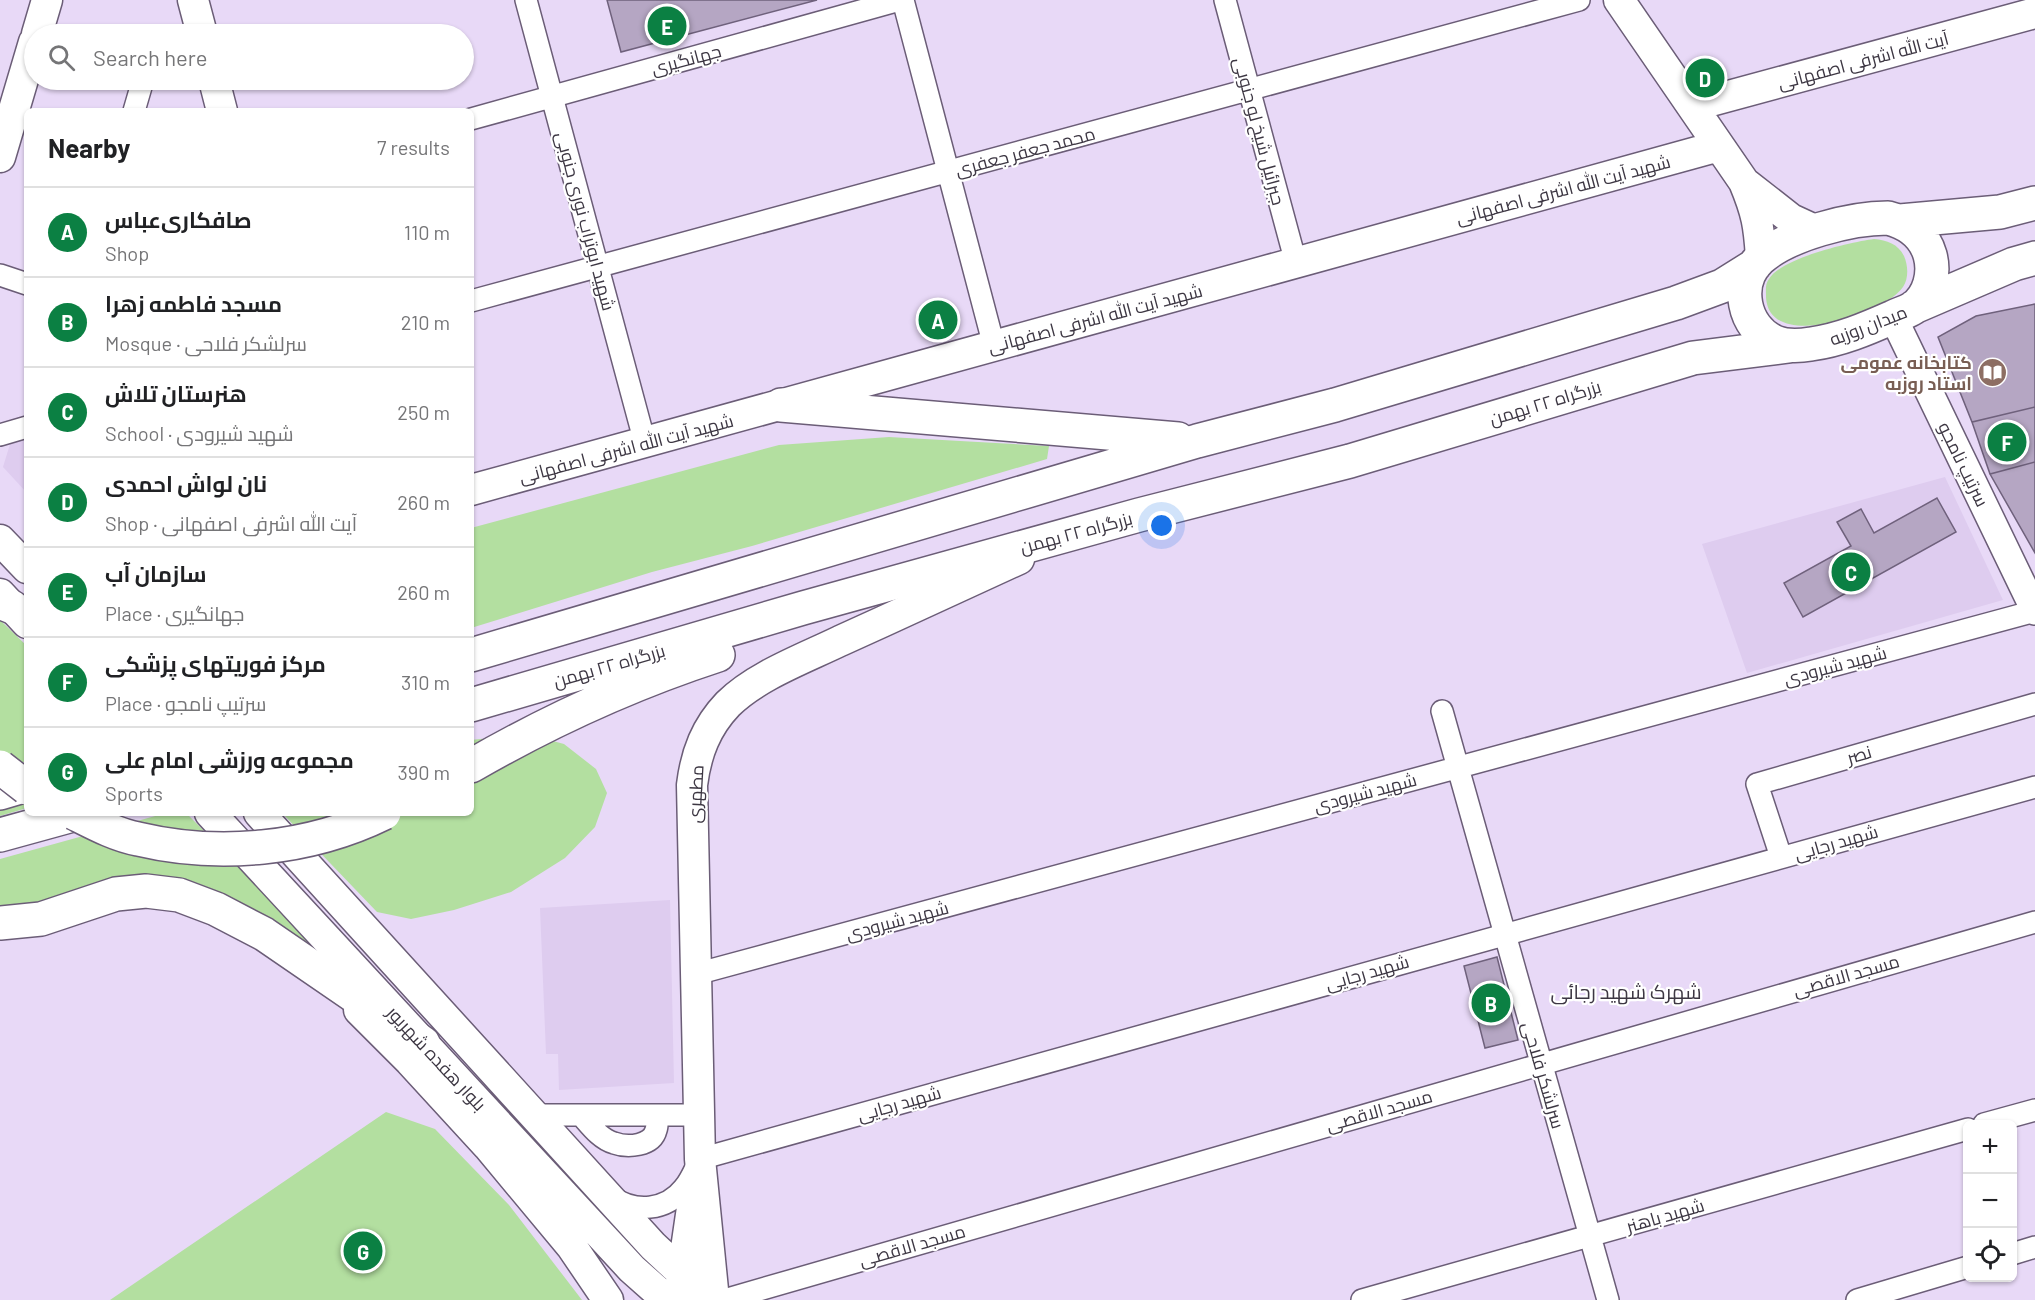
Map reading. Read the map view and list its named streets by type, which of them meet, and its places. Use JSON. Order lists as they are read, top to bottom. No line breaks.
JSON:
{"streets":{"highway":["میدان روزبه","بزرگراه ۲۲ بهمن"],"main road":["آیت الله اشرفی اصفهانی","شهید آیت الله اشرفی اصفهانی","مطهری","بلوار هفده شهریور"],"street":["جهانگیری","جبرائیل شیخ لو جنوبی","محمد جعفر جعفری","شهید ابوتراب نوری جنوبی","سرتیپ نامجو","شهید شیرودی","نصر","شهید رجایی","مسجد الاقصی","سرلشکر فلاحی","شهید باهنر"]},"crossings":[["جهانگیری","شهید ابوتراب نوری جنوبی"],["جبرائیل شیخ لو جنوبی","محمد جعفر جعفری"],["جبرائیل شیخ لو جنوبی","شهید آیت الله اشرفی اصفهانی"],["محمد جعفر جعفری","شهید ابوتراب نوری جنوبی"],["شهید آیت الله اشرفی اصفهانی","شهید ابوتراب نوری جنوبی"],["میدان روزبه","بزرگراه ۲۲ بهمن"],["میدان روزبه","سرتیپ نامجو"],["بزرگراه ۲۲ بهمن","سرتیپ نامجو"],["سرتیپ نامجو","شهید شیرودی"],["شهید شیرودی","مطهری"],["شهید شیرودی","سرلشکر فلاحی"],["نصر","شهید رجایی"],["مطهری","شهید رجایی"],["شهید رجایی","سرلشکر فلاحی"],["مسجد الاقصی","سرلشکر فلاحی"],["سرلشکر فلاحی","شهید باهنر"]],"districts":["شهرک شهید رجائی"],"places":{"library":["کتابخانه عمومی استاد روزبه"]},"page":{"pins":["E","D","A","F","C","B","G"],"search":"Search here","heading":["Nearby","7 results"],"list":[{"mark":"A","name":"صافکاری‌عباس","note":"Shop","value":"110 m"},{"mark":"B","name":"مسجد فاطمه زهرا","note":"Mosque · سرلشکر فلاحی","value":"210 m"},{"mark":"C","name":"هنرستان تلاش","note":"School · شهید شیرودی","value":"250 m"},{"mark":"D","name":"نان لواش احمدی","note":"Shop · آیت الله اشرفی اصفهانی","value":"260 m"},{"mark":"E","name":"سازمان آب","note":"Place · جهانگیری","value":"260 m"},{"mark":"F","name":"مرکز فوریتهای پزشکی","note":"Place · سرتیپ نامجو","value":"310 m"},{"mark":"G","name":"مجموعه ورزشی امام علی","note":"Sports","value":"390 m"}],"map_buttons":["+","−"]}}
